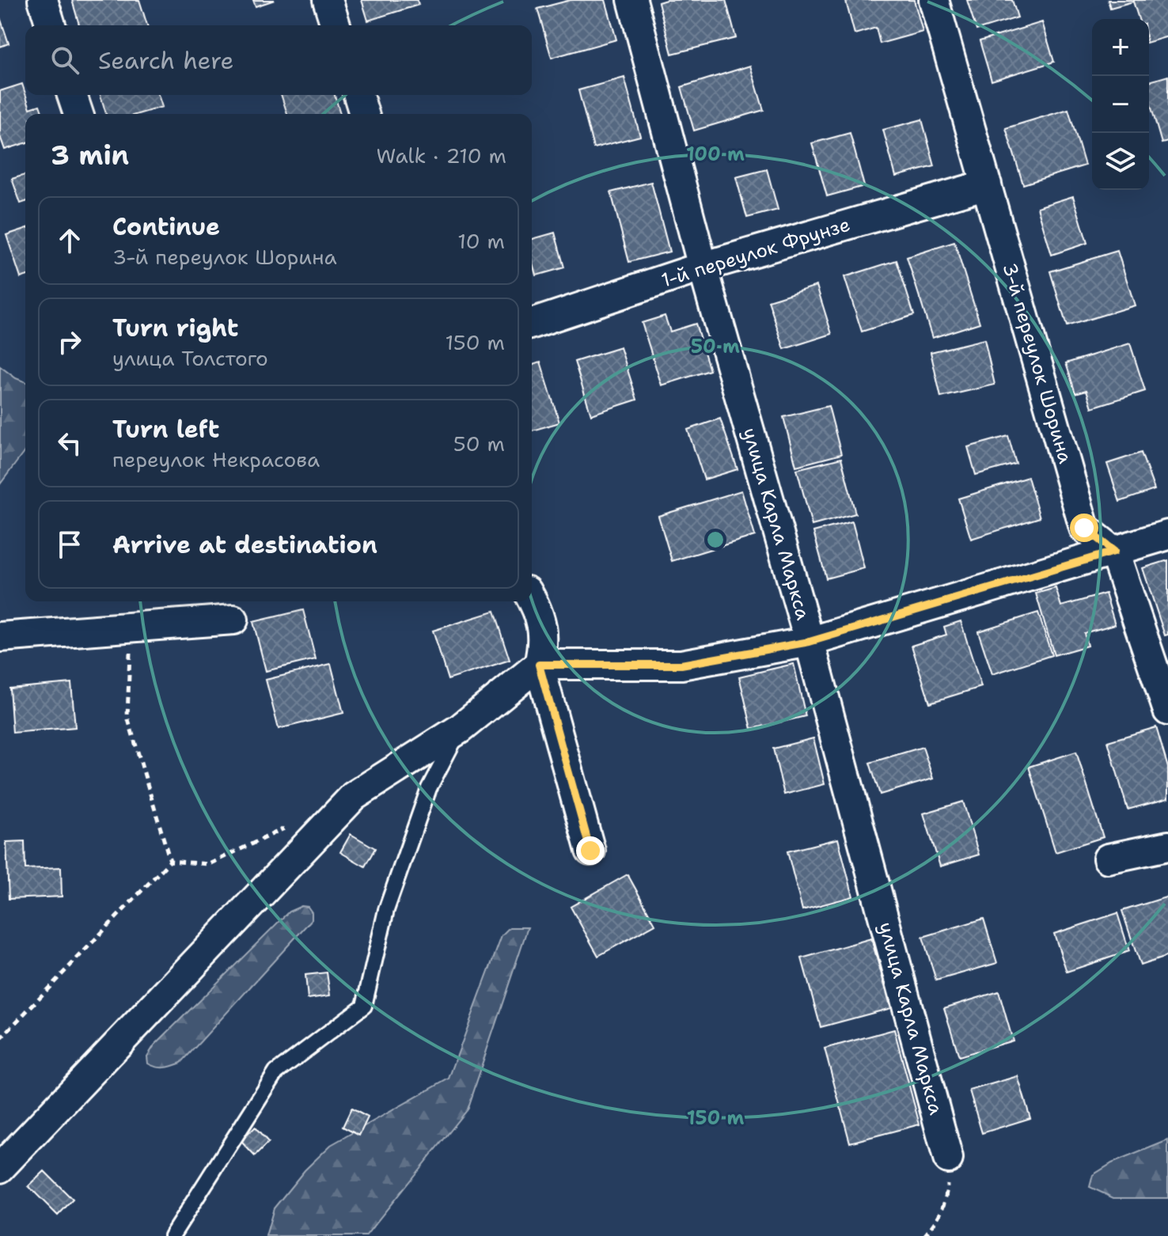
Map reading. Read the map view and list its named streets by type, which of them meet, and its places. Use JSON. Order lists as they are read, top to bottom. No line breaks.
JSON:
{"streets":{"street":["1-й переулок Фрунзе","3-й переулок Шорина","улица Карла Маркса"]},"crossings":[["1-й переулок Фрунзе","3-й переулок Шорина"],["1-й переулок Фрунзе","улица Карла Маркса"]],"page":{"map_buttons":["+","−"],"search":"Search here","heading":["3 min","Walk · 210 m"],"list":[["Continue","3-й переулок Шорина","10 m"],["Turn right","улица Толстого","150 m"],["Turn left","переулок Некрасова","50 m"],"Arrive at destination"]},"rings":["100 m","50 m","150 m"]}
